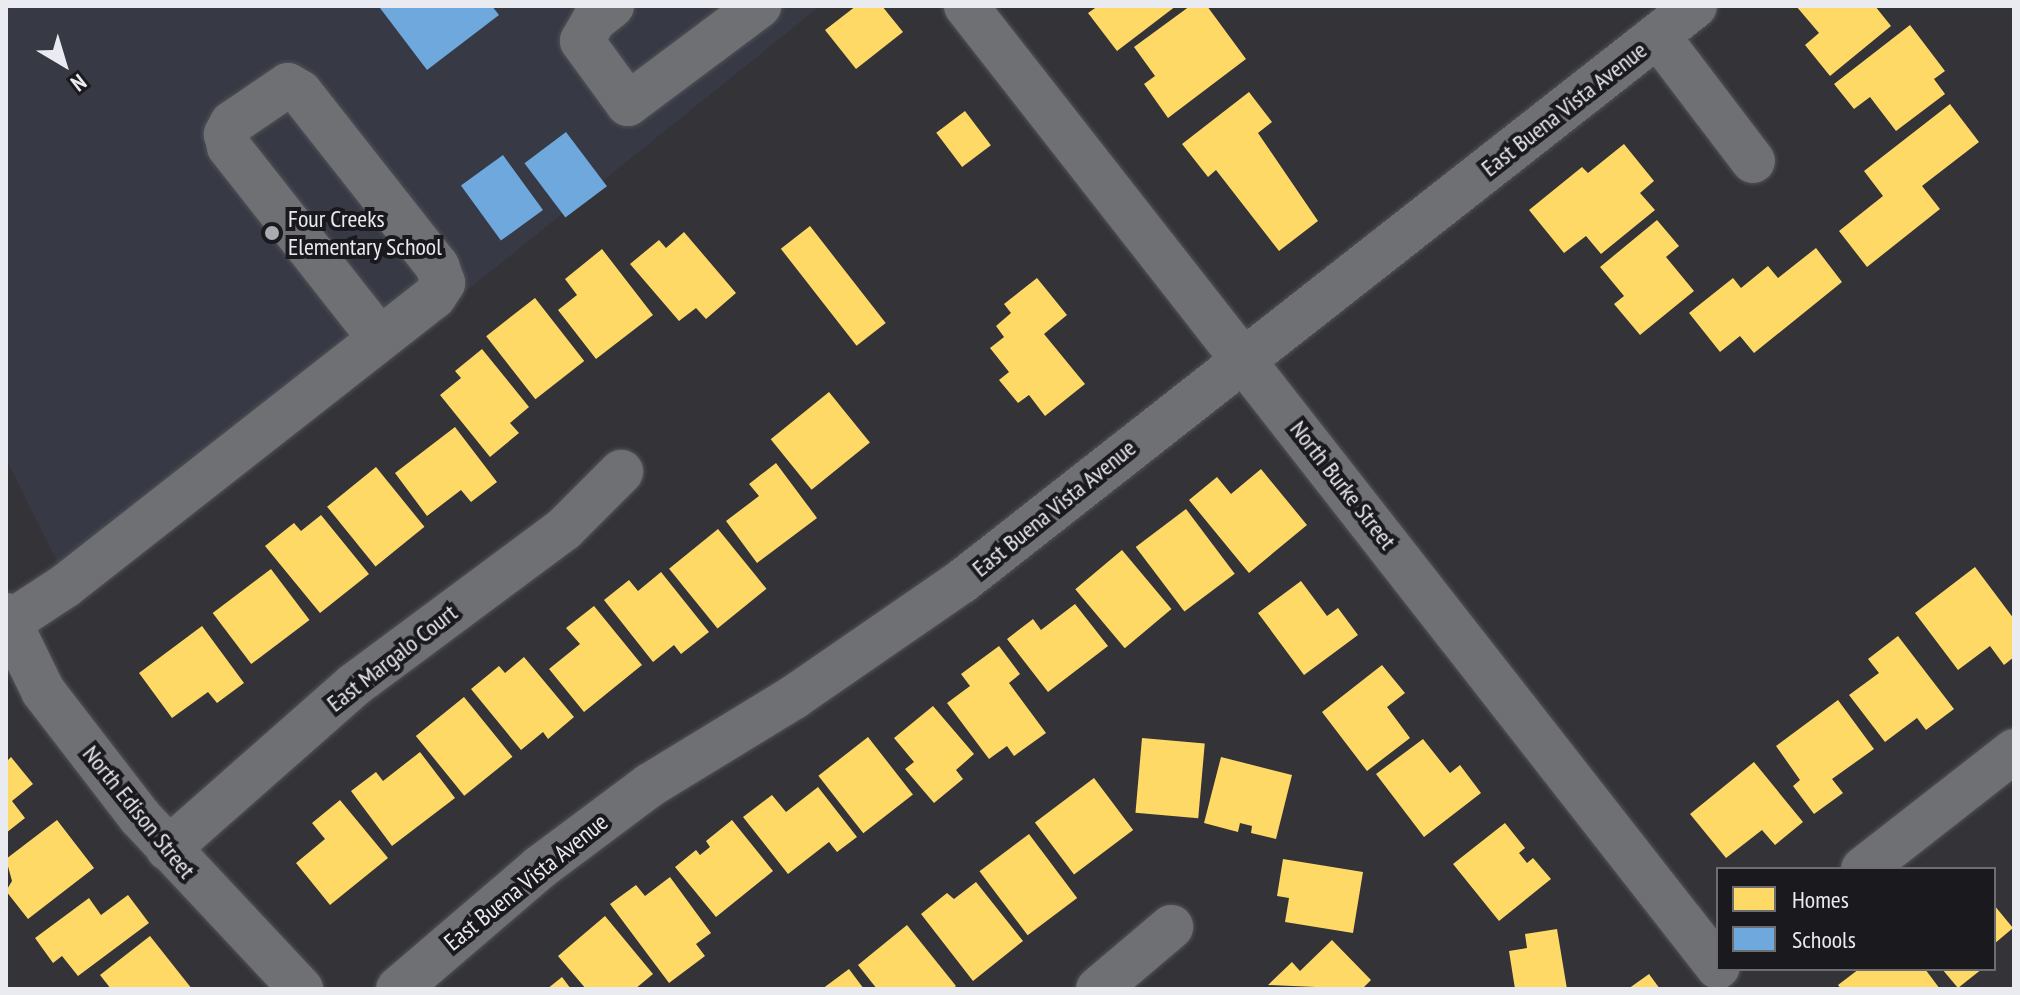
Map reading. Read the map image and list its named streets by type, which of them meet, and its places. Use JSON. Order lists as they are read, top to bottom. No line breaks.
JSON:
{"streets":{"street":["East Buena Vista Avenue","North Burke Street","East Margalo Court","North Edison Street"]},"crossings":[["East Buena Vista Avenue","North Burke Street"],["East Margalo Court","North Edison Street"]],"places":["Four Creeks Elementary School"],"legend":["Homes","Schools"],"north":"bottom right"}
